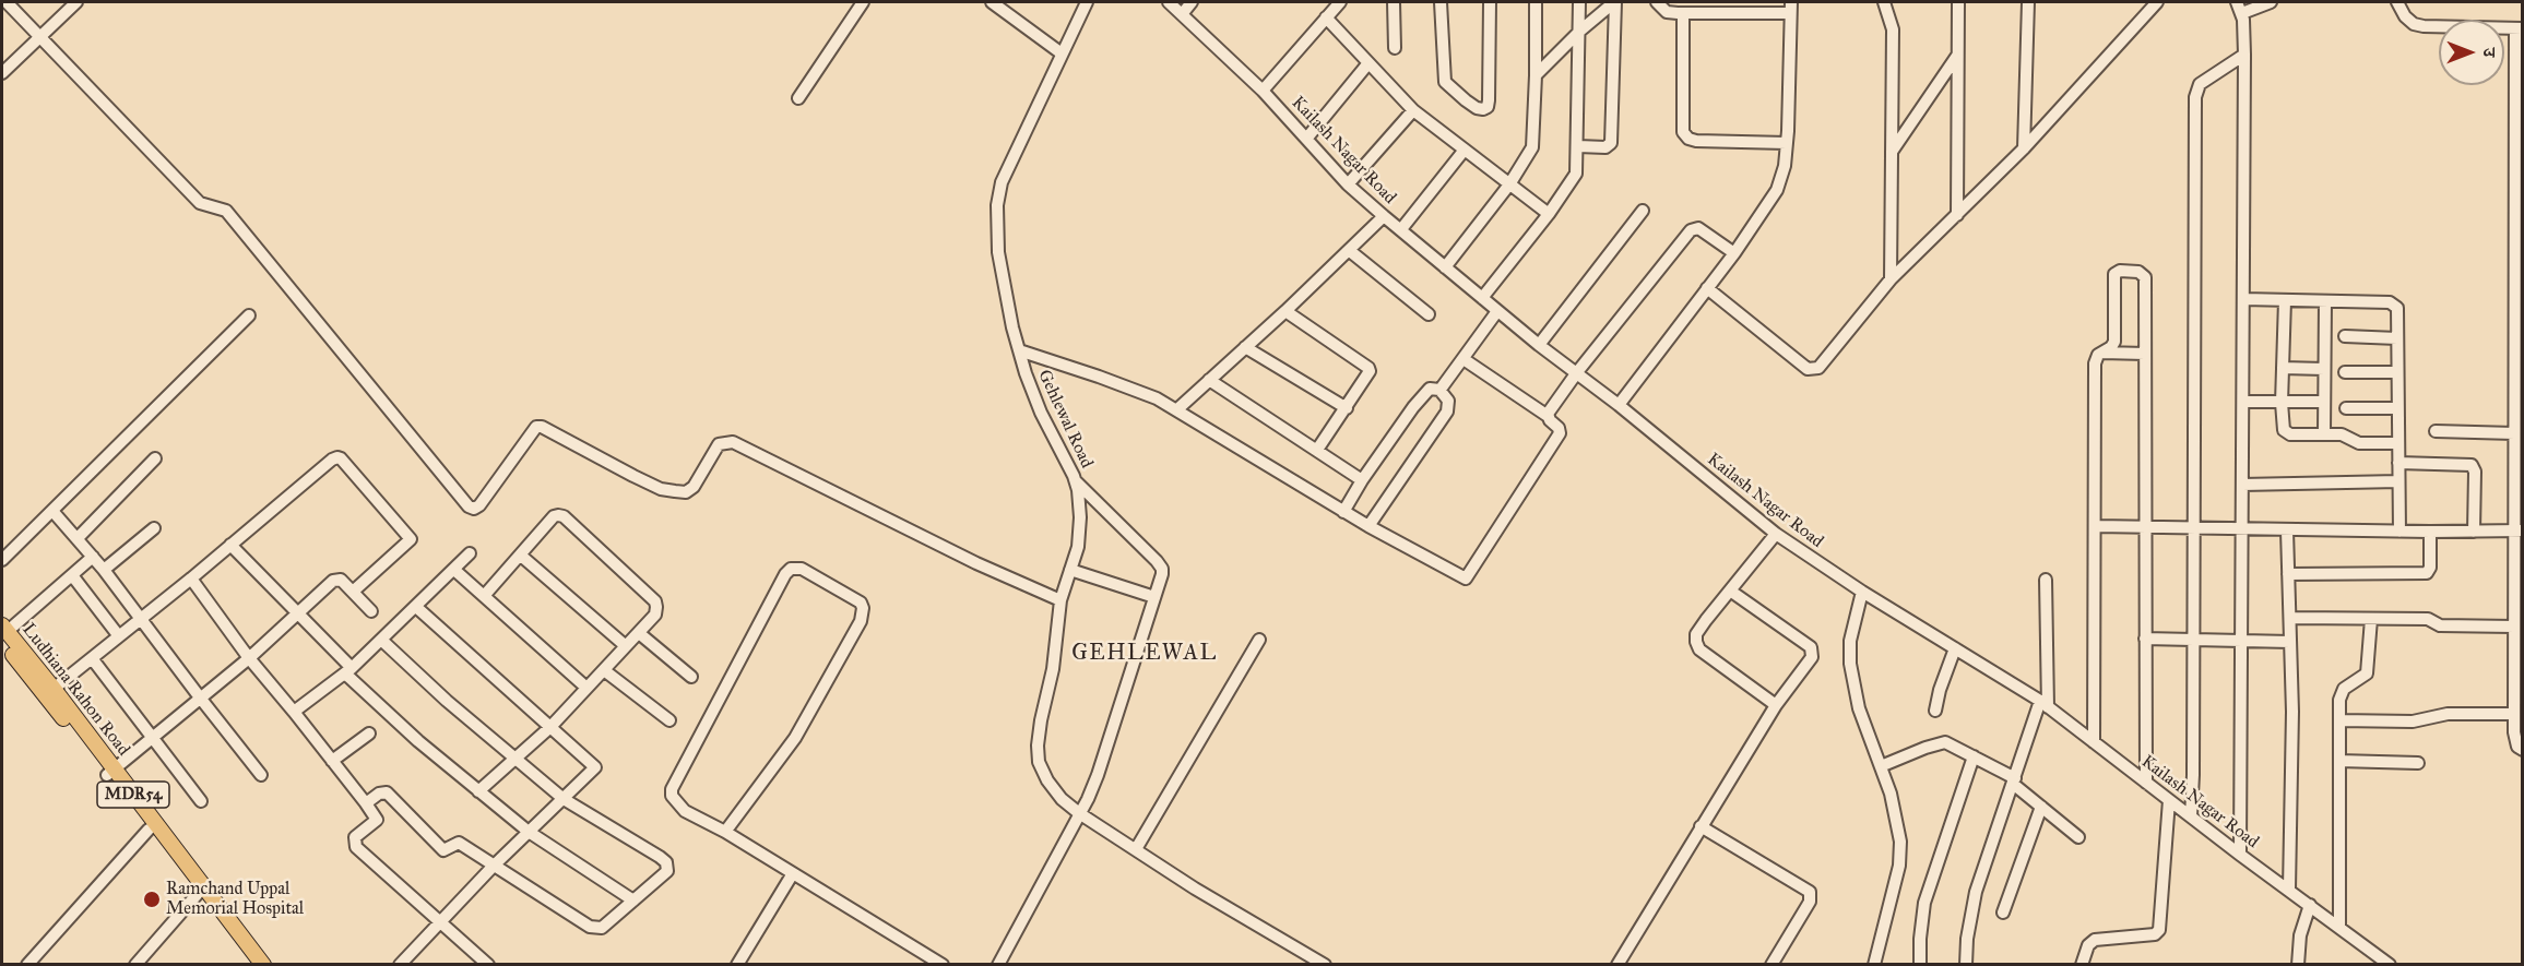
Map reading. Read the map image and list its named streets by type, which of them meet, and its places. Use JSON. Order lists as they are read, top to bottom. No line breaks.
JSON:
{"streets":{"main road":["Ludhiana Rahon Road","MDR54"],"street":["Kailash Nagar Road","Gehlewal Road"]},"districts":["GEHLEWAL"],"places":["Ramchand Uppal Memorial Hospital"],"north":"right"}
